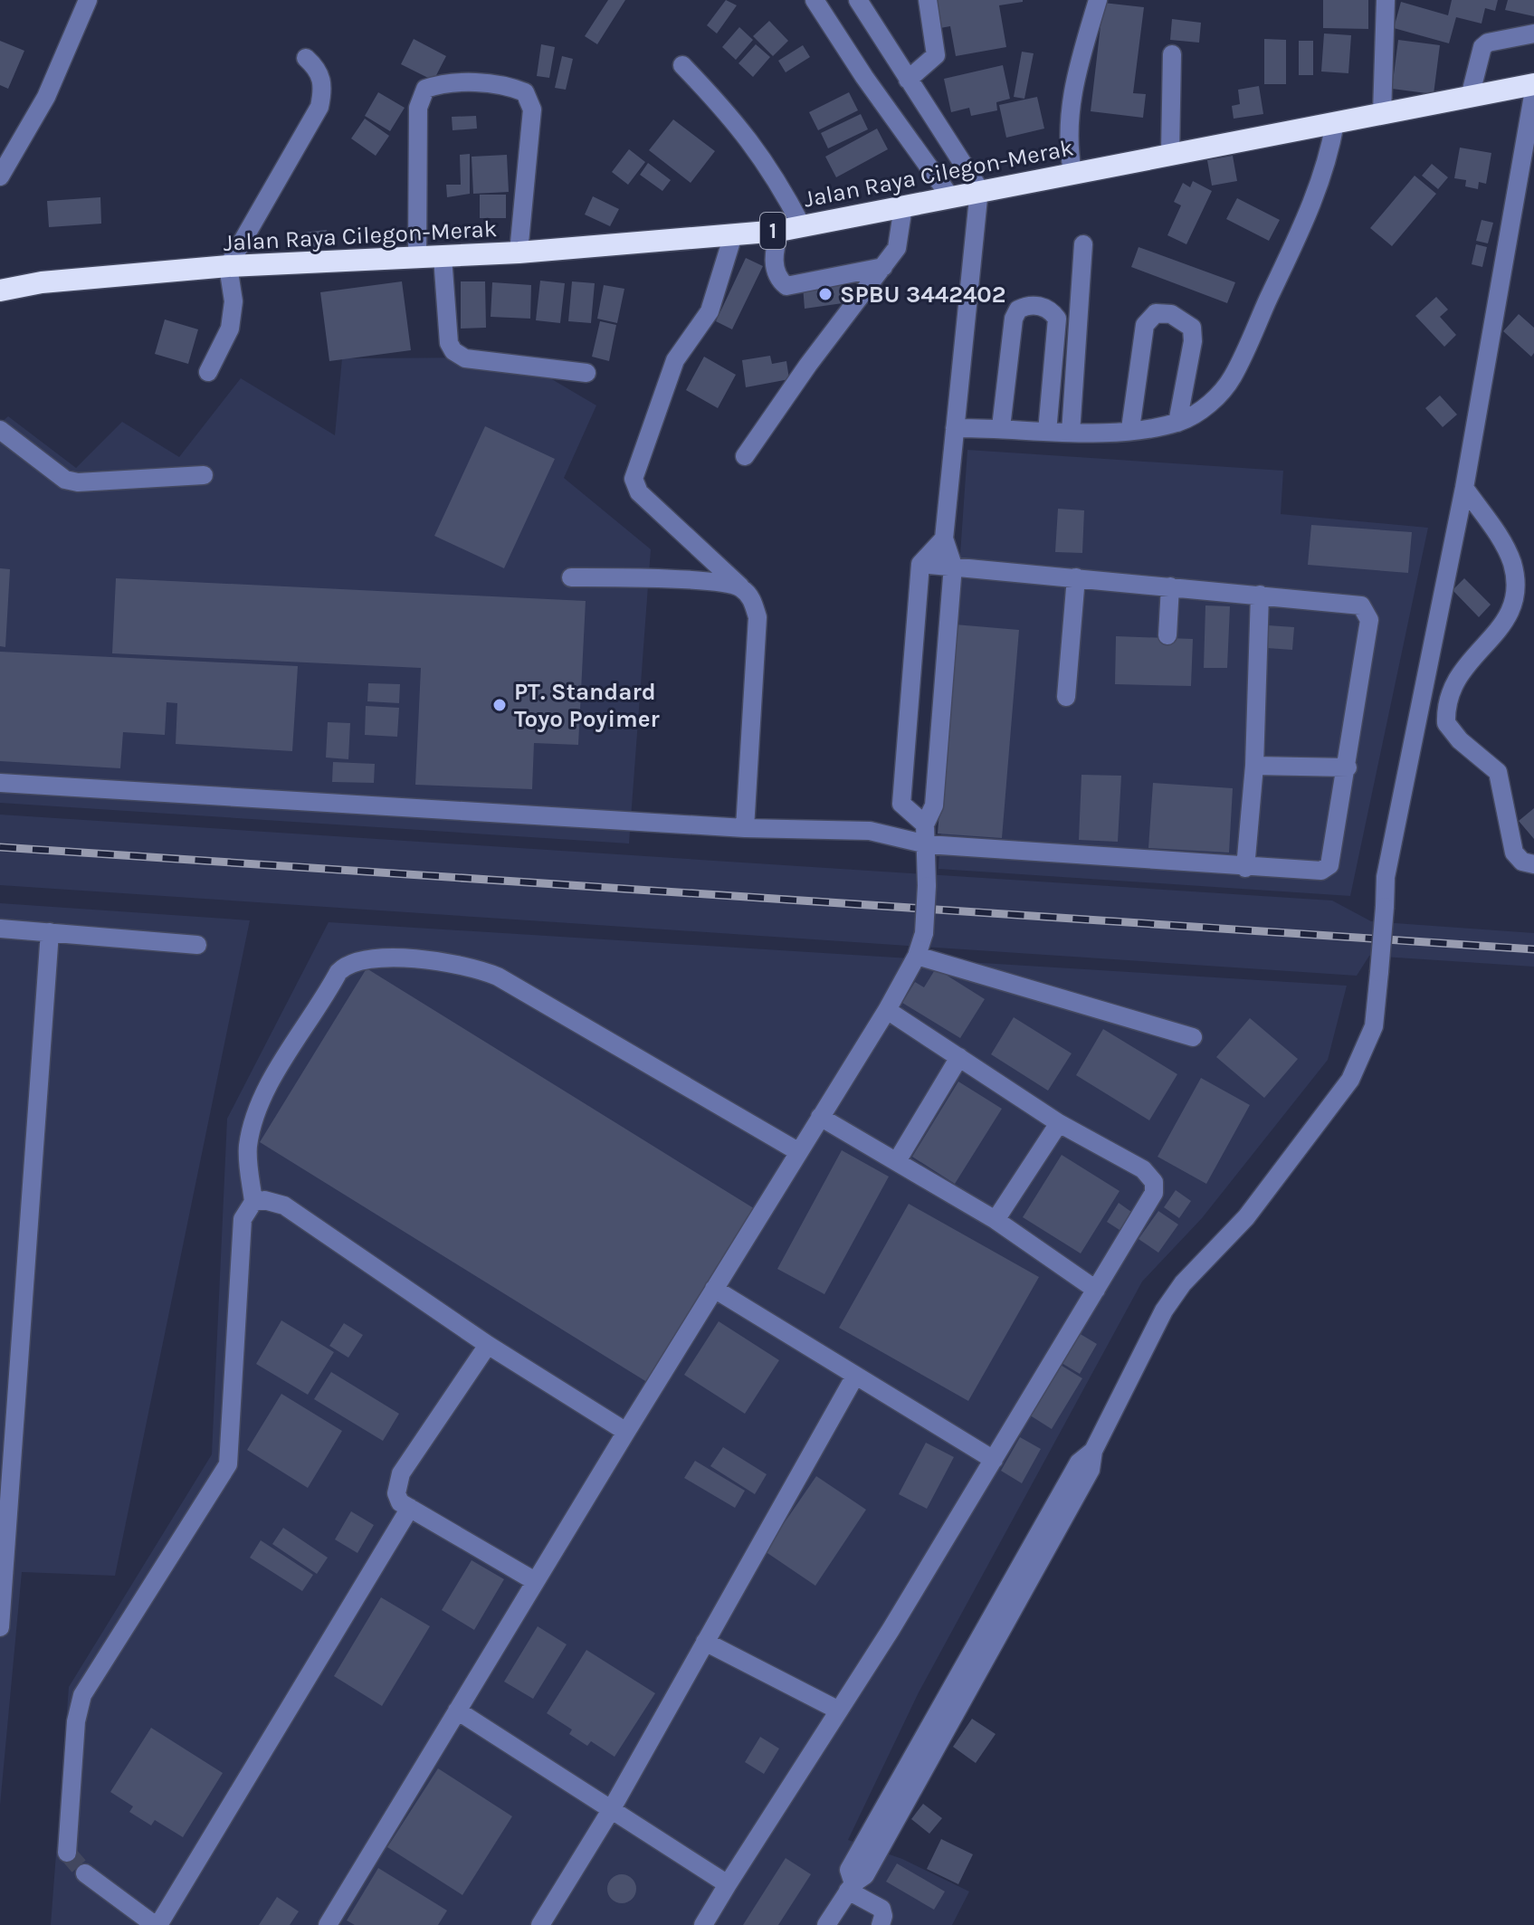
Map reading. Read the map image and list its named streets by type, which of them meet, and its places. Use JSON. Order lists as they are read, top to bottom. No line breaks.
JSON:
{"streets":{"highway":["Jalan Raya Cilegon-Merak","1"]},"places":["SPBU 3442402","PT. Standard Toyo Poyimer"]}
